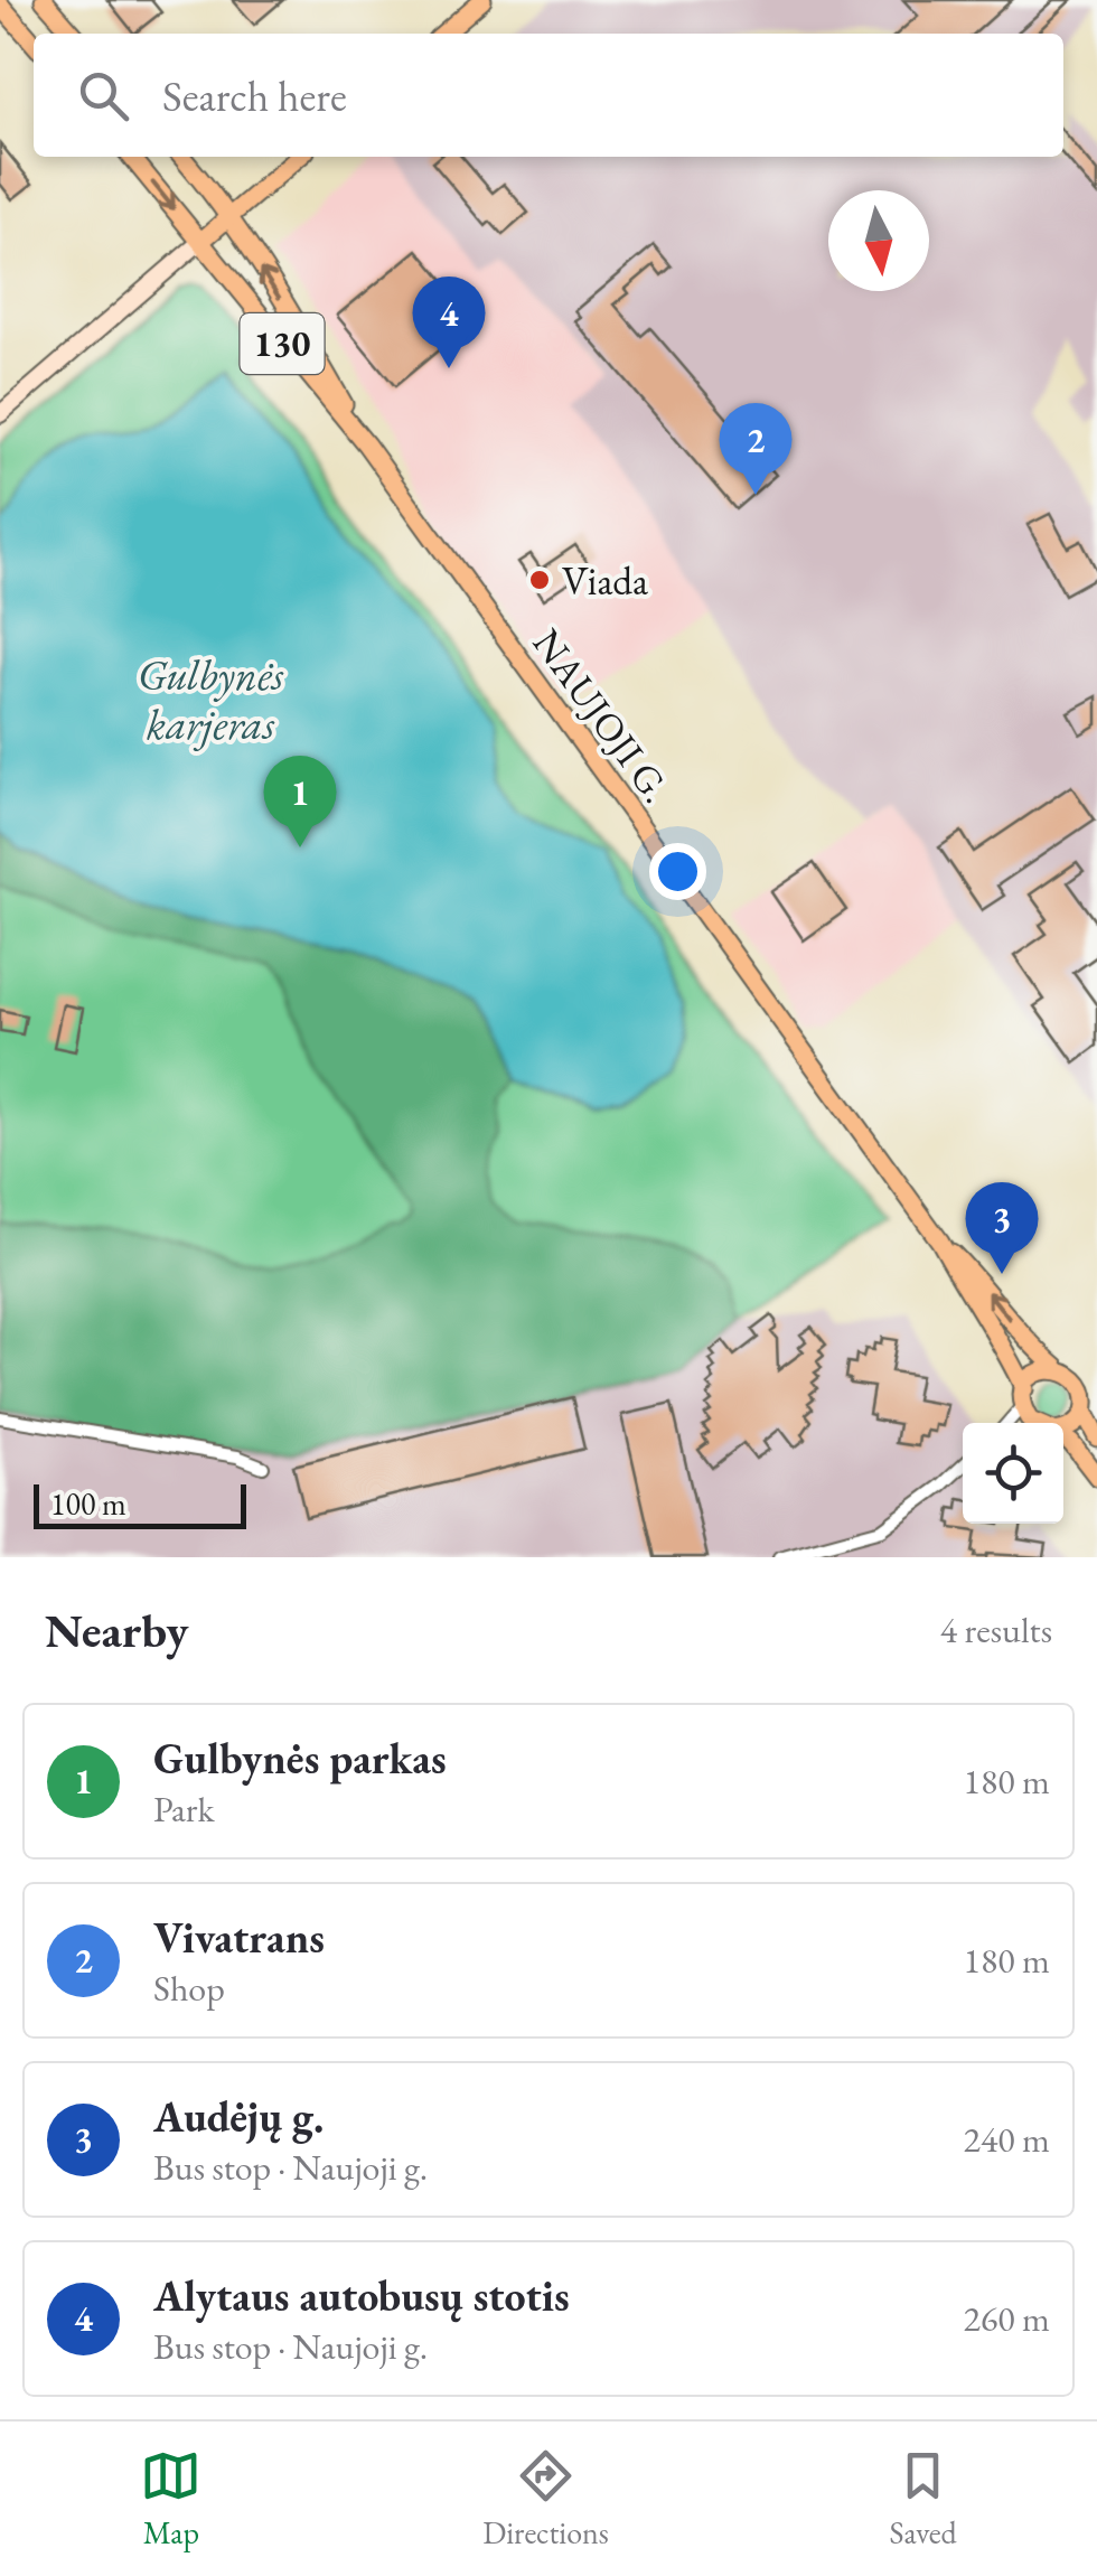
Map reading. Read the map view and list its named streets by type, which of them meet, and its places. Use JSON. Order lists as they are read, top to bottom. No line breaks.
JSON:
{"streets":{"main road":["130","NAUJOJI G."]},"crossings":[["130","NAUJOJI G."]],"water":["Gulbynės karjeras"],"places":["Viada"],"scale_bar":"100 m","north":"bottom","page":{"search":"Search here","pins":["4","2","1","3"],"scale":"100 m","heading":["Nearby","4 results"],"list":[{"mark":"1","name":"Gulbynės parkas","note":"Park","value":"180 m"},{"mark":"2","name":"Vivatrans","note":"Shop","value":"180 m"},{"mark":"3","name":"Audėjų g.","note":"Bus stop · Naujoji g.","value":"240 m"},{"mark":"4","name":"Alytaus autobusų stotis","note":"Bus stop · Naujoji g.","value":"260 m"}],"nav":["Map","Directions","Saved"]}}
